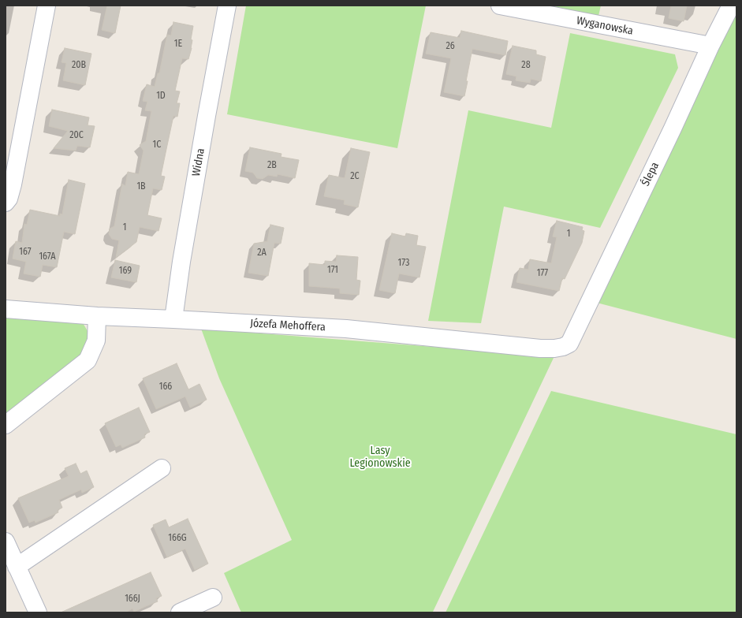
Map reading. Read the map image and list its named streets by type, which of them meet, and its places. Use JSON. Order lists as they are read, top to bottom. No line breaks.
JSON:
{"streets":{"street":["Wyganowska","Widna","Ślepa","Józefa Mehoffera"]},"crossings":[["Wyganowska","Ślepa"],["Widna","Józefa Mehoffera"],["Ślepa","Józefa Mehoffera"]],"parks":["Lasy Legionowskie"],"house_numbers":["1E","26","20B","28","1D","20C","1C","2B","2C","1B","1","1","167","2A","167A","173","171","169","177","166","166G","166J"]}
